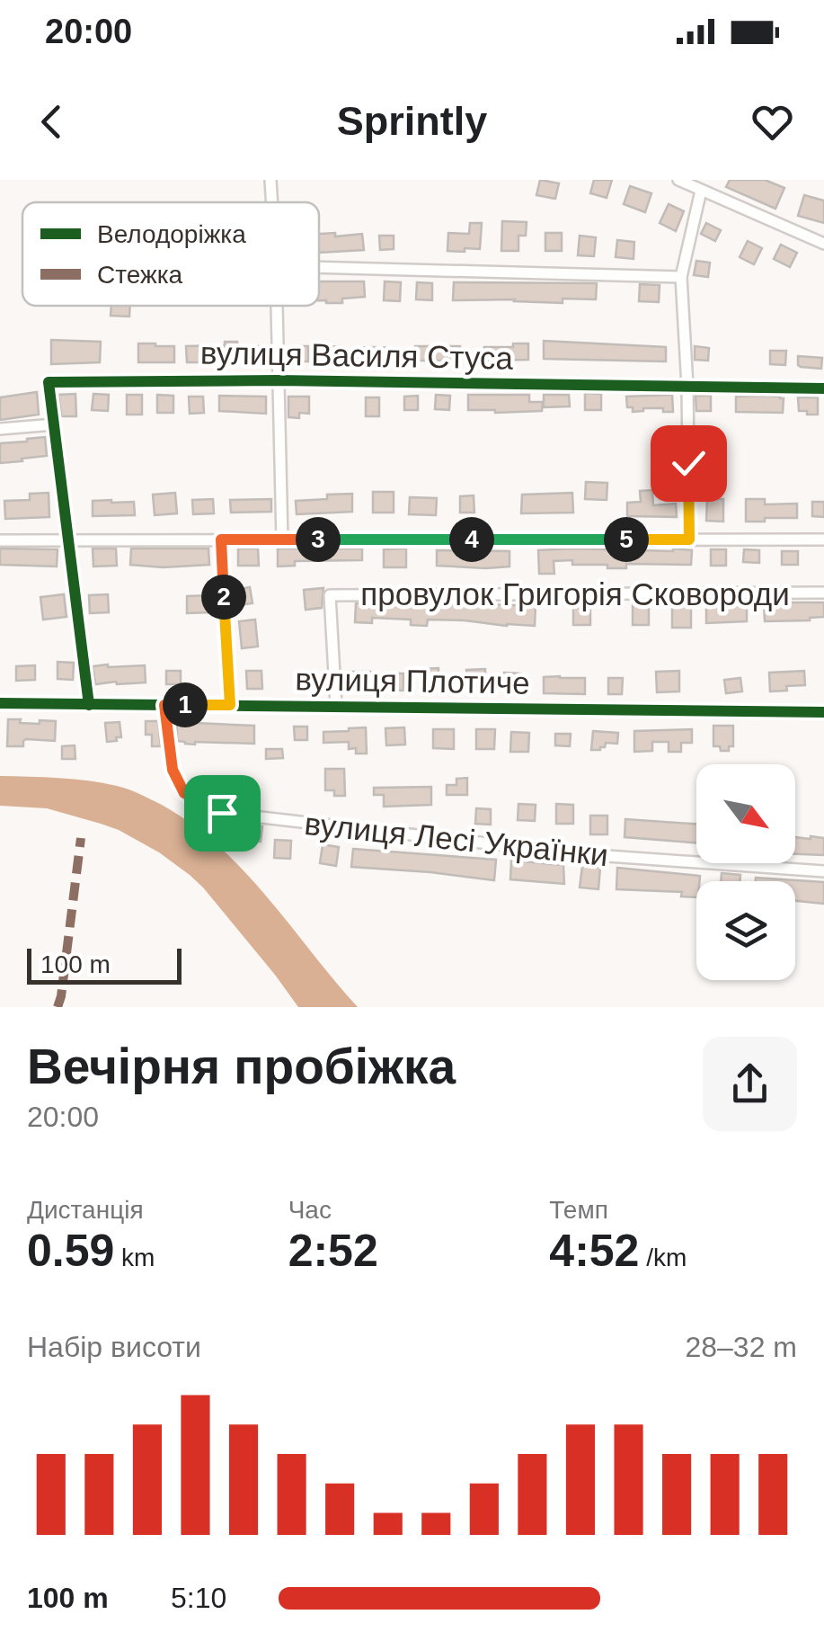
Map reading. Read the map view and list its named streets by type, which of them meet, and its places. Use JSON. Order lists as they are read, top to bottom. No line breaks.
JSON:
{"streets":{"street":["вулиця Василя Стуса","провулок Григорія Сковороди","вулиця Плотиче","вулиця Лесі Українки"]},"crossings":[["вулиця Василя Стуса","вулиця Плотиче"],["провулок Григорія Сковороди","вулиця Плотиче"],["вулиця Плотиче","вулиця Лесі Українки"]],"legend":["Велодоріжка","Стежка"],"scale_bar":"100 m","north":"bottom right","page":{"status":"20:00","header":"Sprintly","pins":["3","4","5","2","1"],"scale":"100 m","heading":["Вечірня пробіжка","20:00"],"stats":[["Дистанція","0.59 km"],["Час","2:52"],["Темп","4:52 /km"]],"chart":["Набір висоти","28–32 m"],"list":[{"name":"100 m","note":"5:10"}]}}
